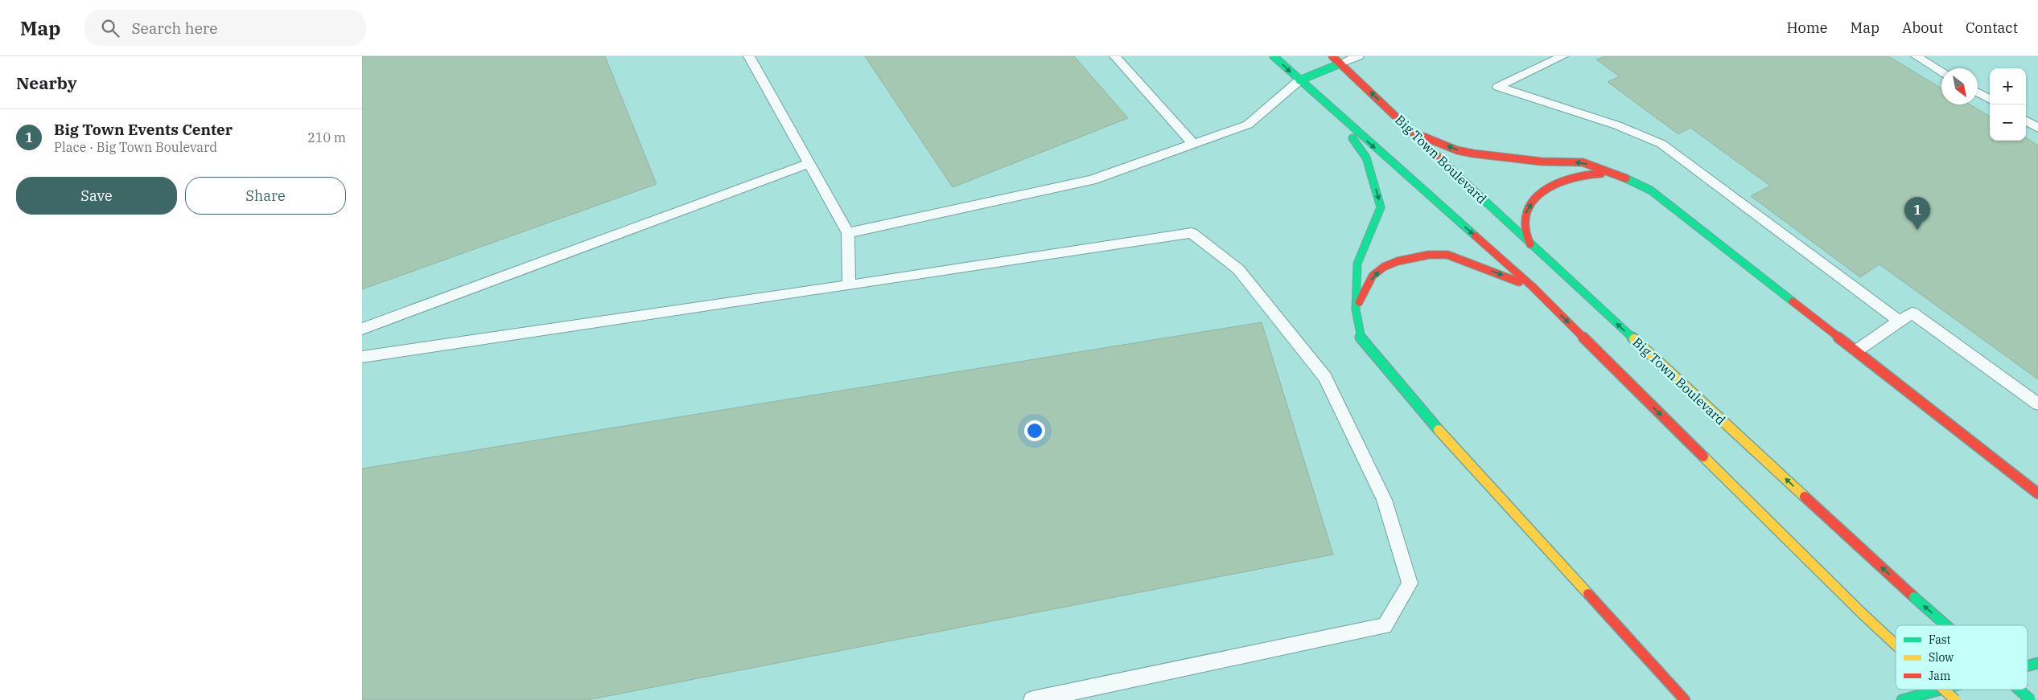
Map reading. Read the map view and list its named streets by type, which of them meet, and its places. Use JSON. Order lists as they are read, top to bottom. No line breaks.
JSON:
{"streets":{"main road":["Big Town Boulevard"]},"legend":["Fast","Slow","Jam"],"north":"bottom right","page":{"header":"Map","search":"Search here","nav":["Home","Map","About","Contact"],"heading":"Nearby","map_buttons":["+","−"],"list":[{"mark":"1","name":"Big Town Events Center","note":"Place · Big Town Boulevard","value":"210 m"}],"buttons":["Save","Share"],"pins":"1"}}
